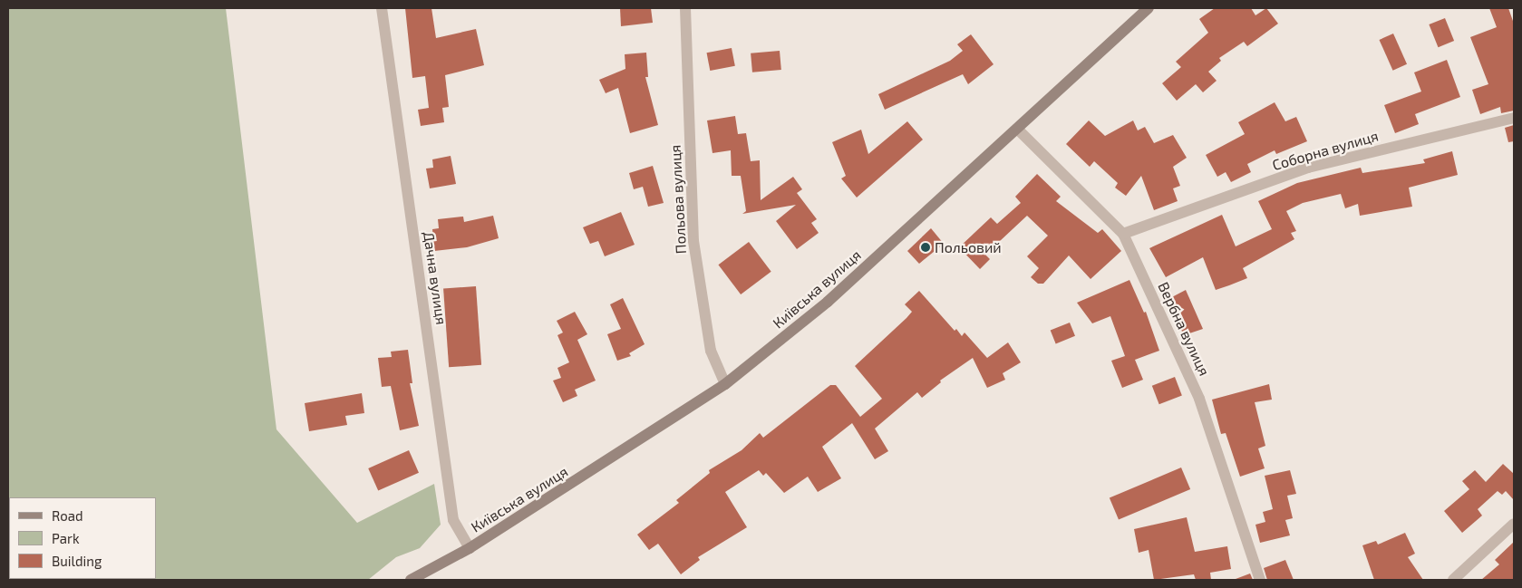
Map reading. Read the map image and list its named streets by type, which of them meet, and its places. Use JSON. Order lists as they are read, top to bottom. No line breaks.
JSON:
{"streets":{"street":["Соборна вулиця","Польова вулиця","Дачна вулиця","Київська вулиця","Вербна вулиця"]},"crossings":[["Соборна вулиця","Вербна вулиця"],["Польова вулиця","Київська вулиця"],["Дачна вулиця","Київська вулиця"],["Київська вулиця","Вербна вулиця"]],"places":["Польовий"],"legend":["Road","Park","Building"]}
